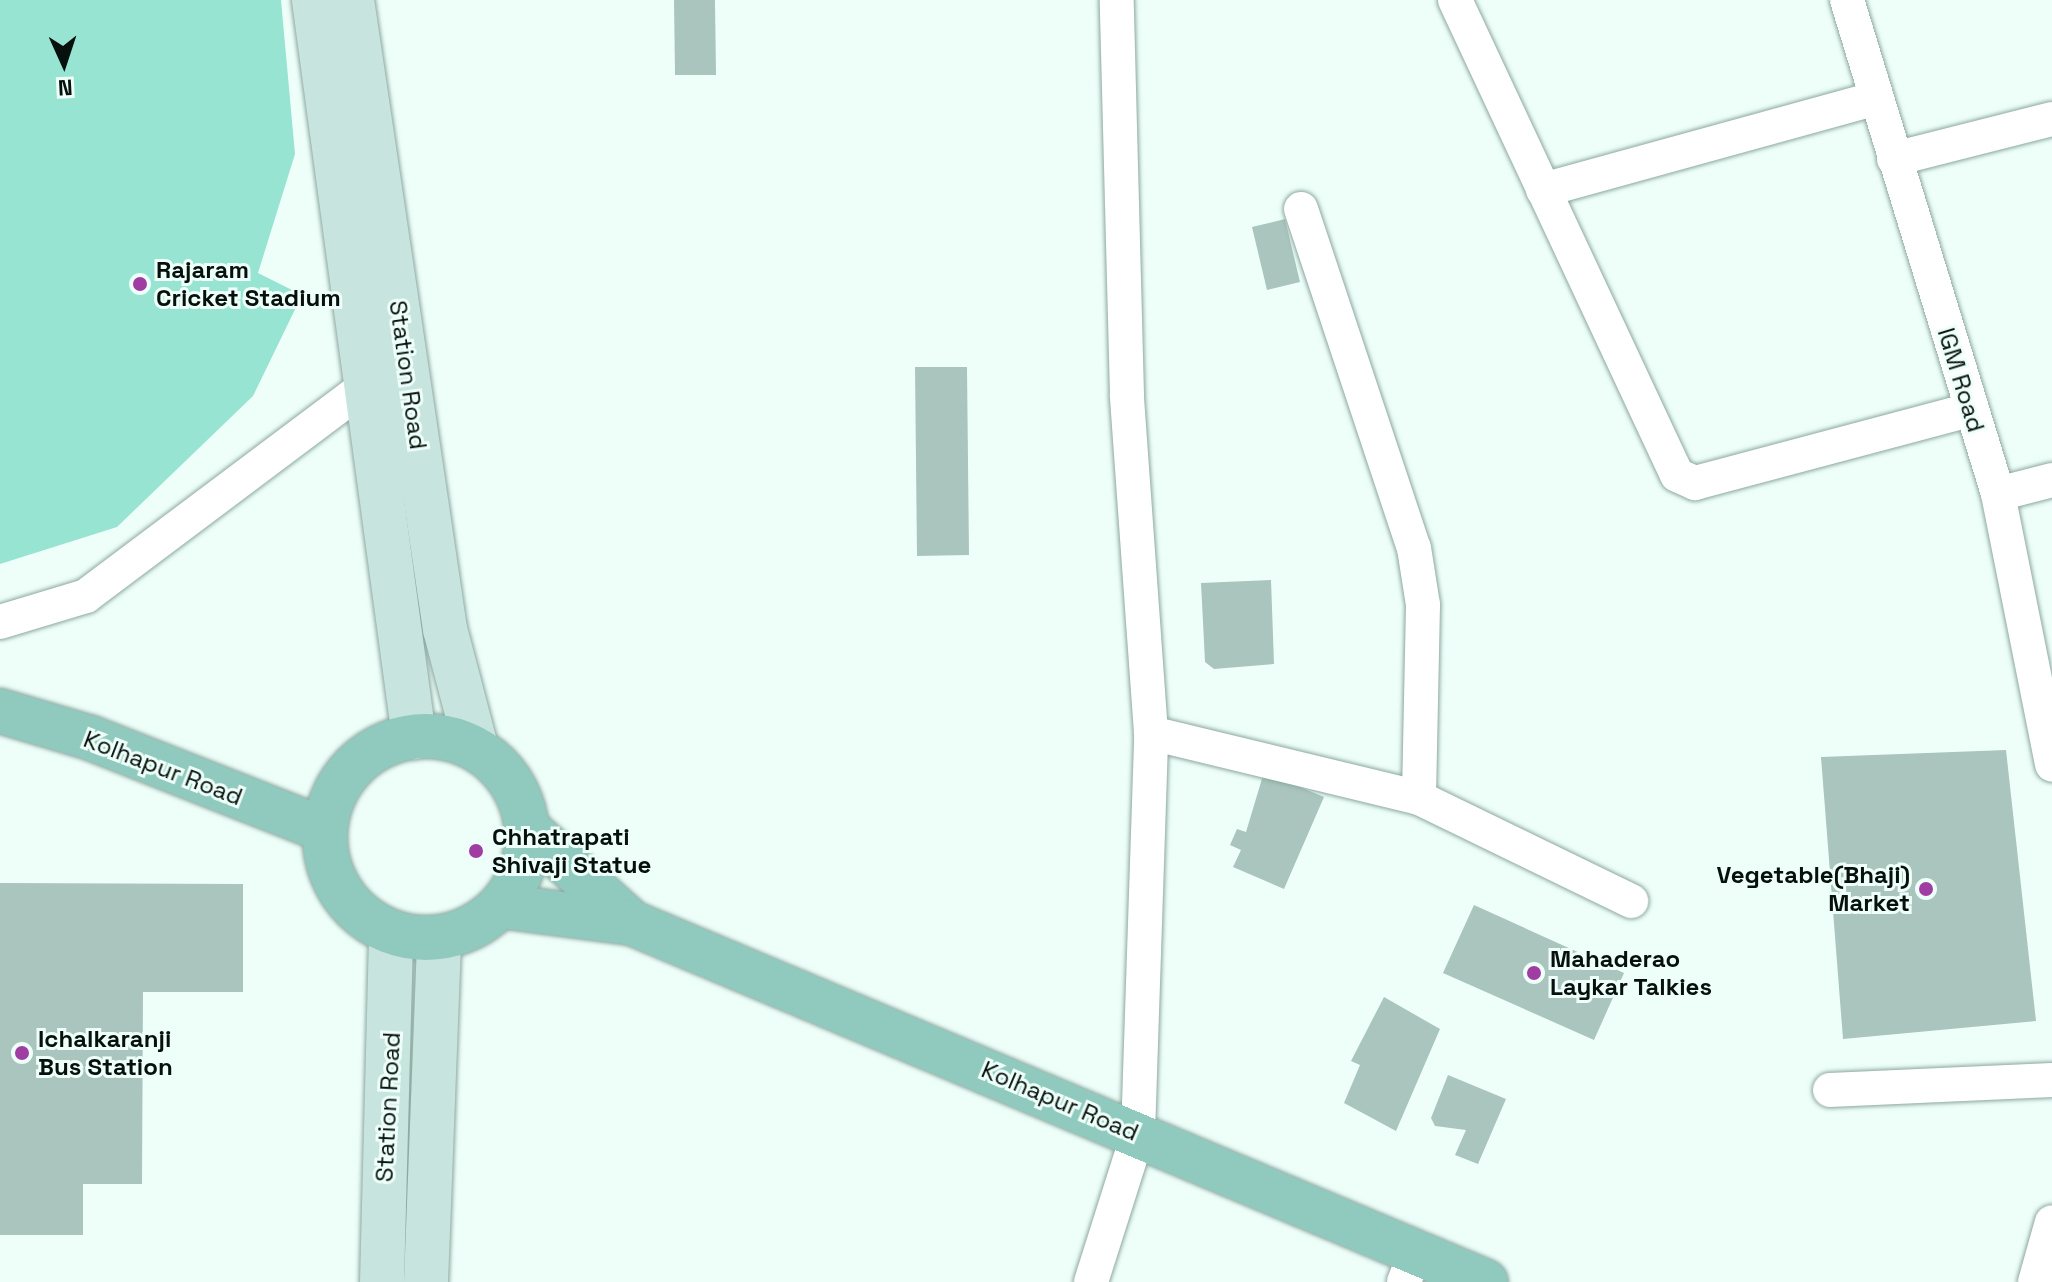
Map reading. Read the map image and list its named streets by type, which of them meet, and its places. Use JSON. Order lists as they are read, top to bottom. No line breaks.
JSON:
{"streets":{"main road":["Station Road","Kolhapur Road"],"street":["IGM Road"]},"crossings":[["Station Road","Kolhapur Road"]],"places":["Rajaram Cricket Stadium","Chhatrapati Shivaji Statue","Vegetable(Bhaji) Market","Mahaderao Laykar Talkies","Ichalkaranji Bus Station"],"north":"bottom"}
